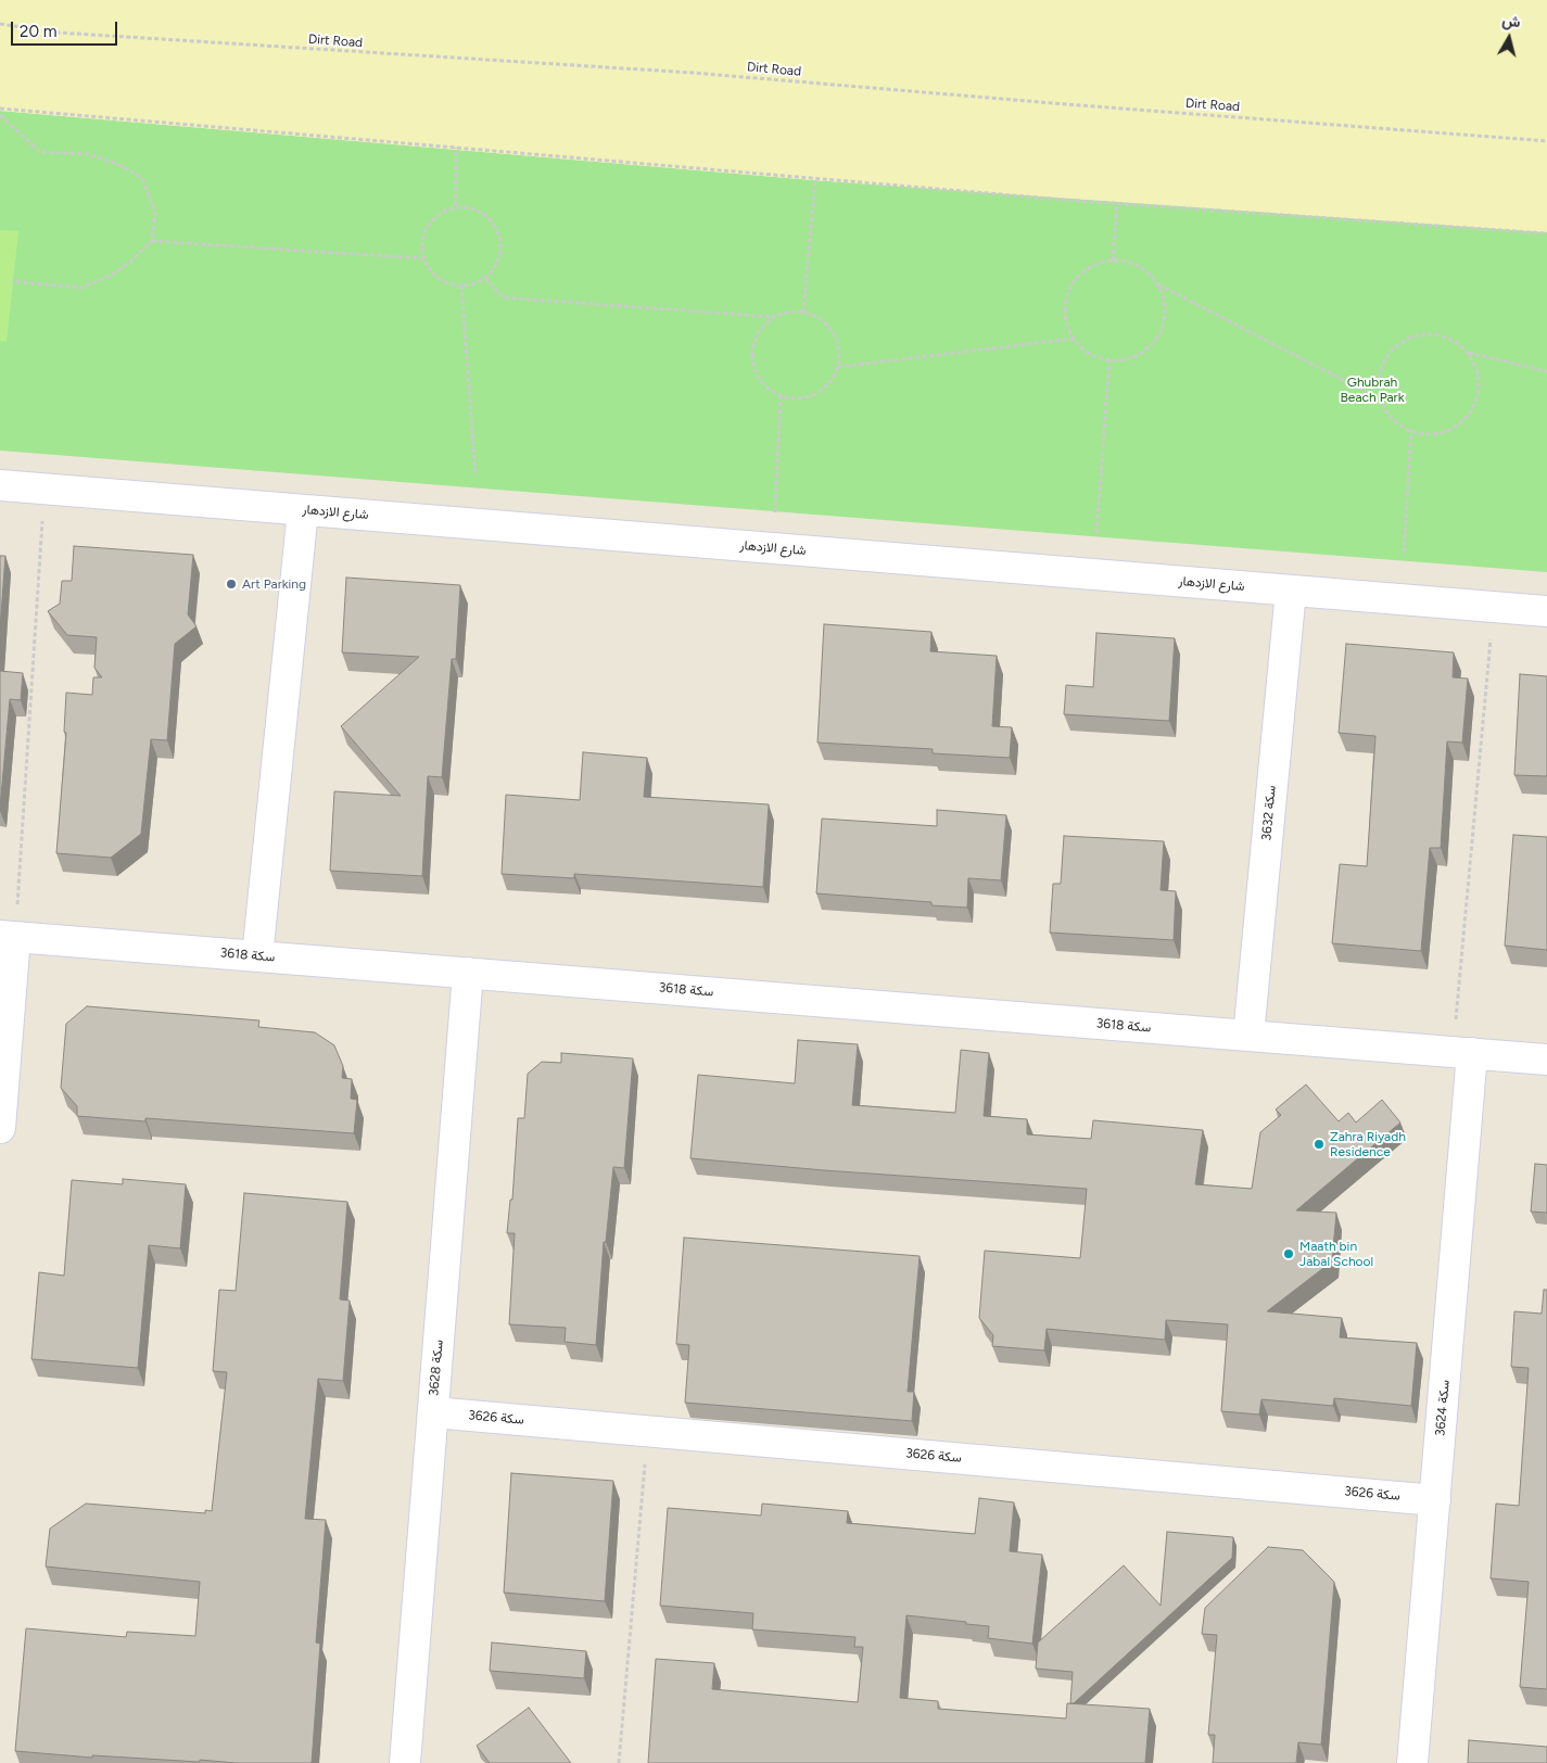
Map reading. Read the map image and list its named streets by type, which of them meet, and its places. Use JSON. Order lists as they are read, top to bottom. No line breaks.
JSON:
{"streets":{"street":["شارع الازدهار","سكة 3632","سكة 3618","سكة 3628","سكة 3624","سكة 3626"],"path":["Dirt Road"]},"crossings":[["شارع الازدهار","سكة 3632"],["سكة 3632","سكة 3618"],["سكة 3618","سكة 3628"],["سكة 3618","سكة 3624"],["سكة 3628","سكة 3626"],["سكة 3624","سكة 3626"]],"parks":["Ghubrah Beach Park"],"places":["Art Parking","Zahra Riyadh Residence","Maath bin Jabal School"],"scale_bar":"20 m","north":"top"}
